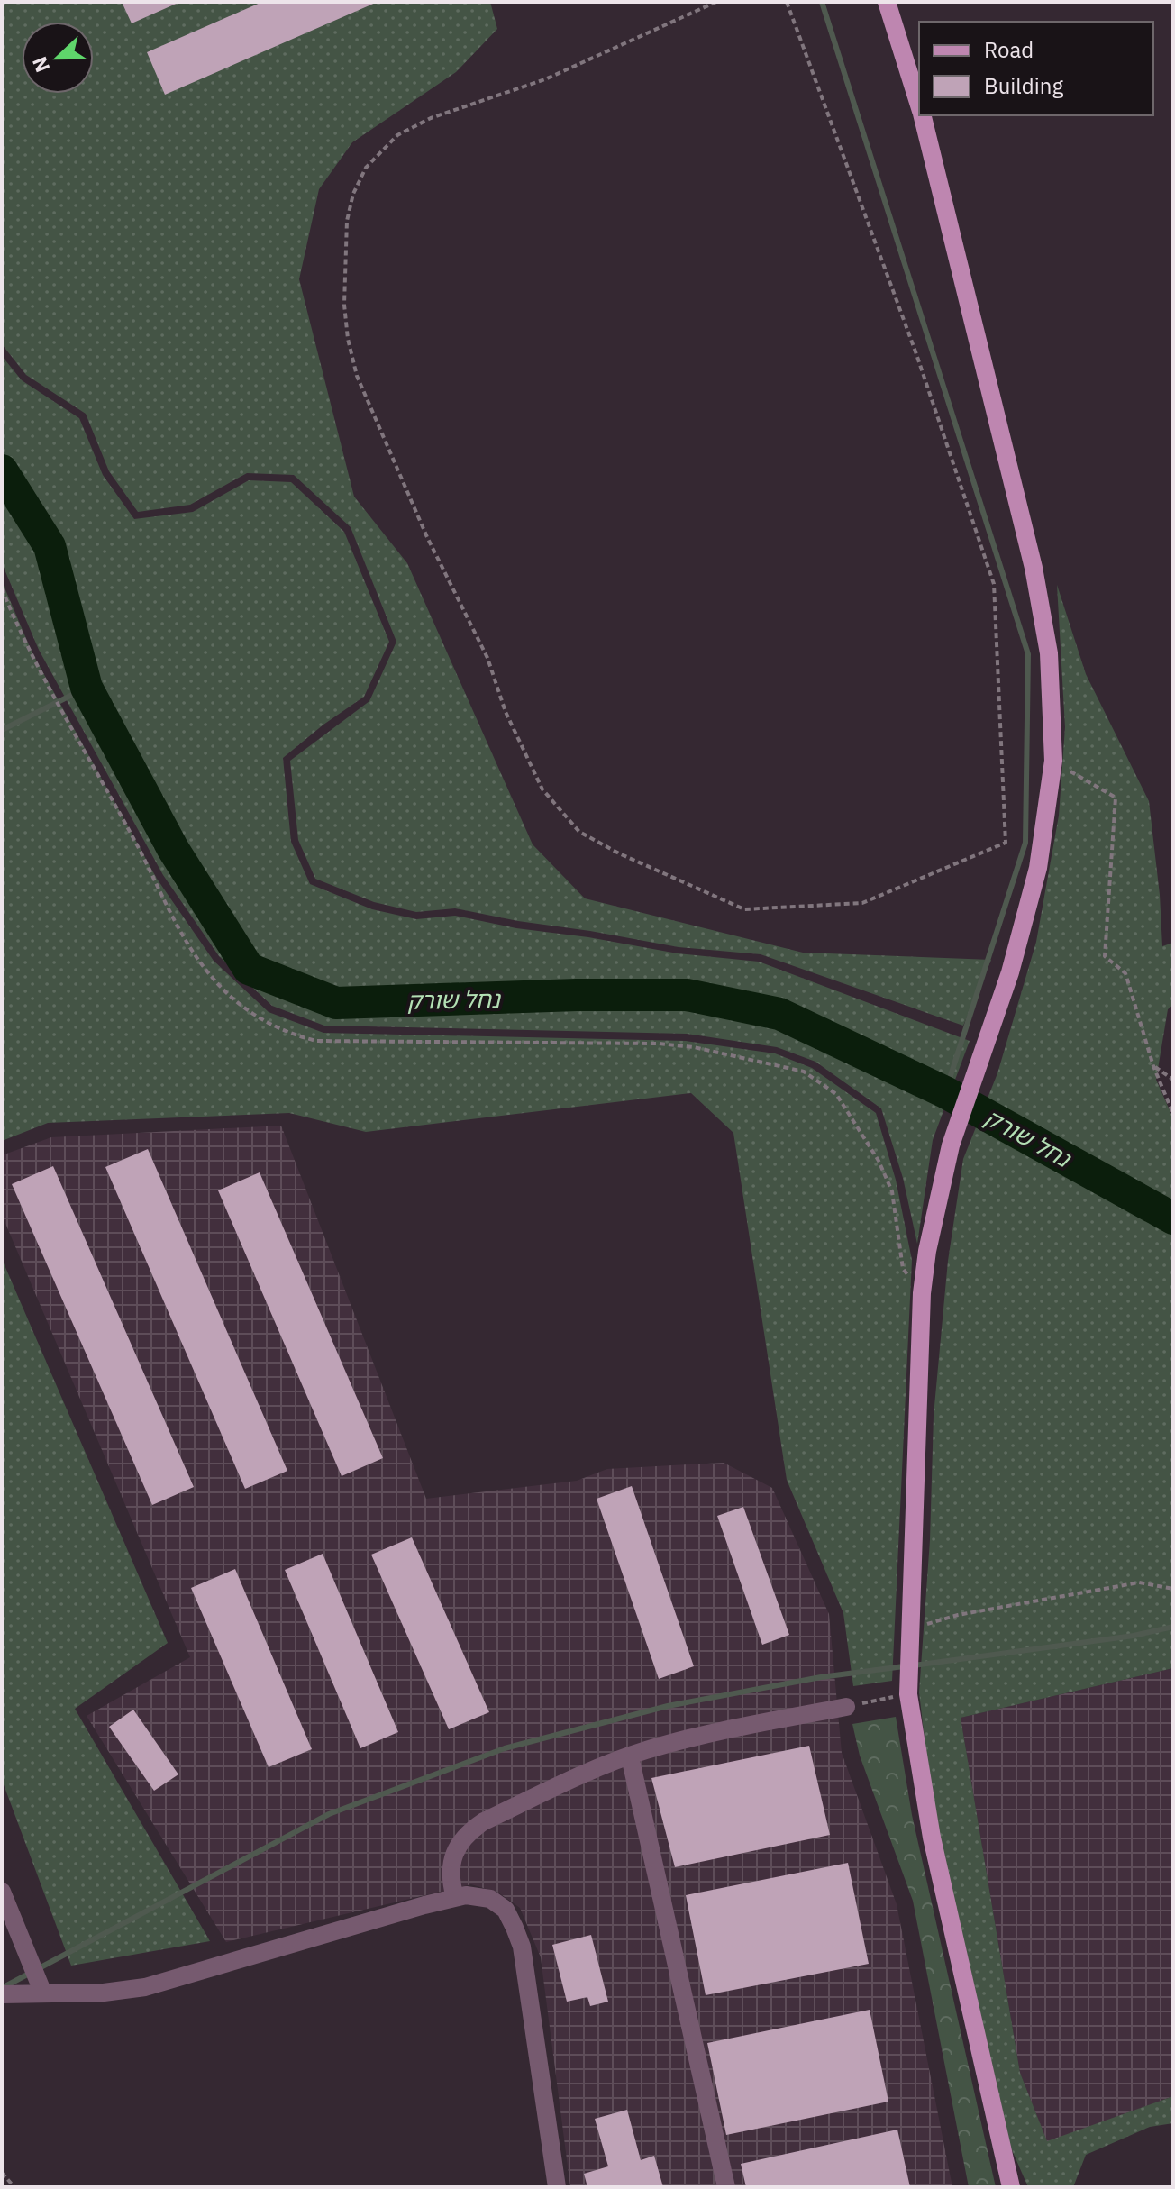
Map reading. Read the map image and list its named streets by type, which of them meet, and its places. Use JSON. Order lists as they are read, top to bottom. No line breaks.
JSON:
{"water":["נחל שורק"],"legend":["Road","Building"],"north":"left"}
